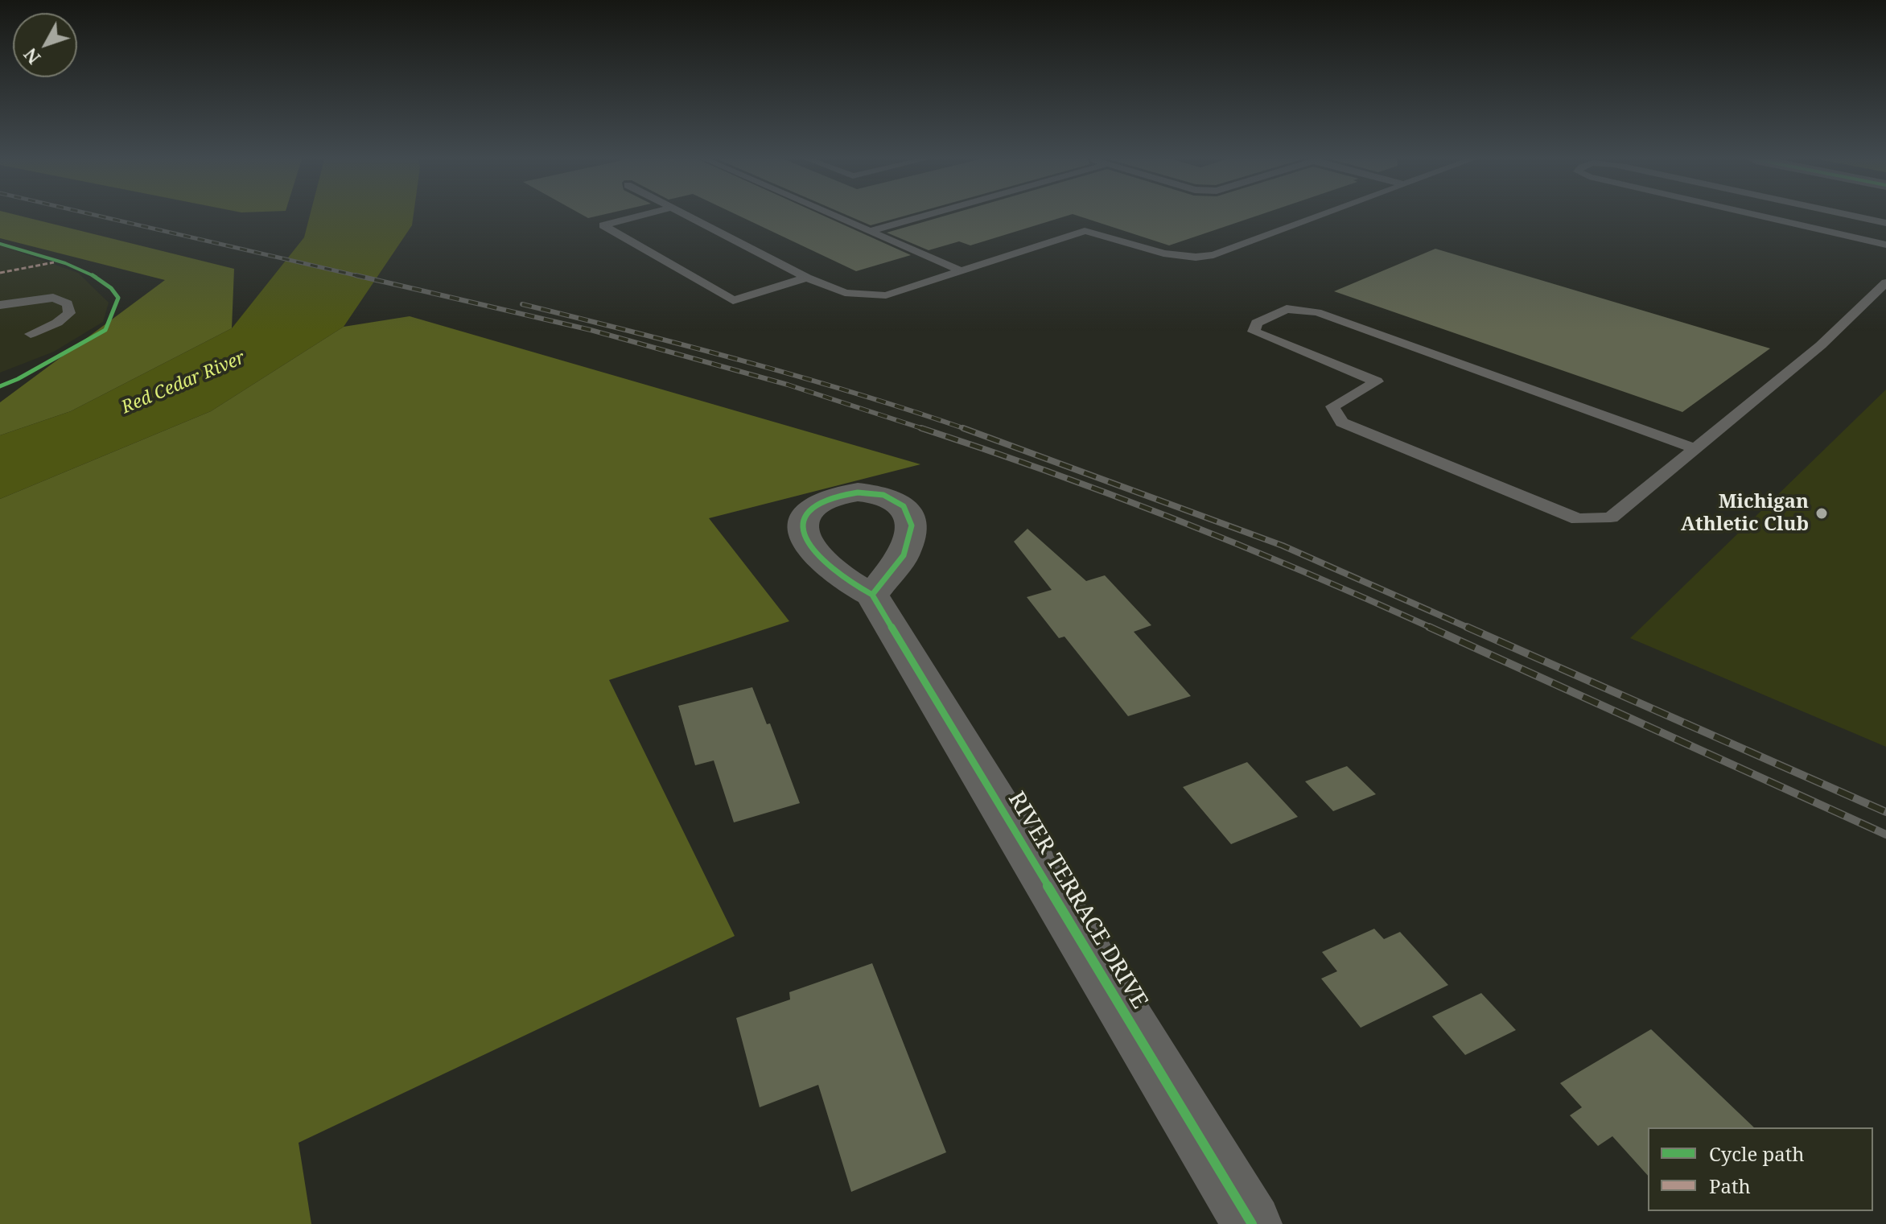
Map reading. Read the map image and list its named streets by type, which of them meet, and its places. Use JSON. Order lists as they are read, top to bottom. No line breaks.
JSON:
{"streets":{"street":["RIVER TERRACE DRIVE"]},"water":["Red Cedar River"],"places":["Michigan Athletic Club"],"legend":["Cycle path","Path"],"north":"bottom left"}
